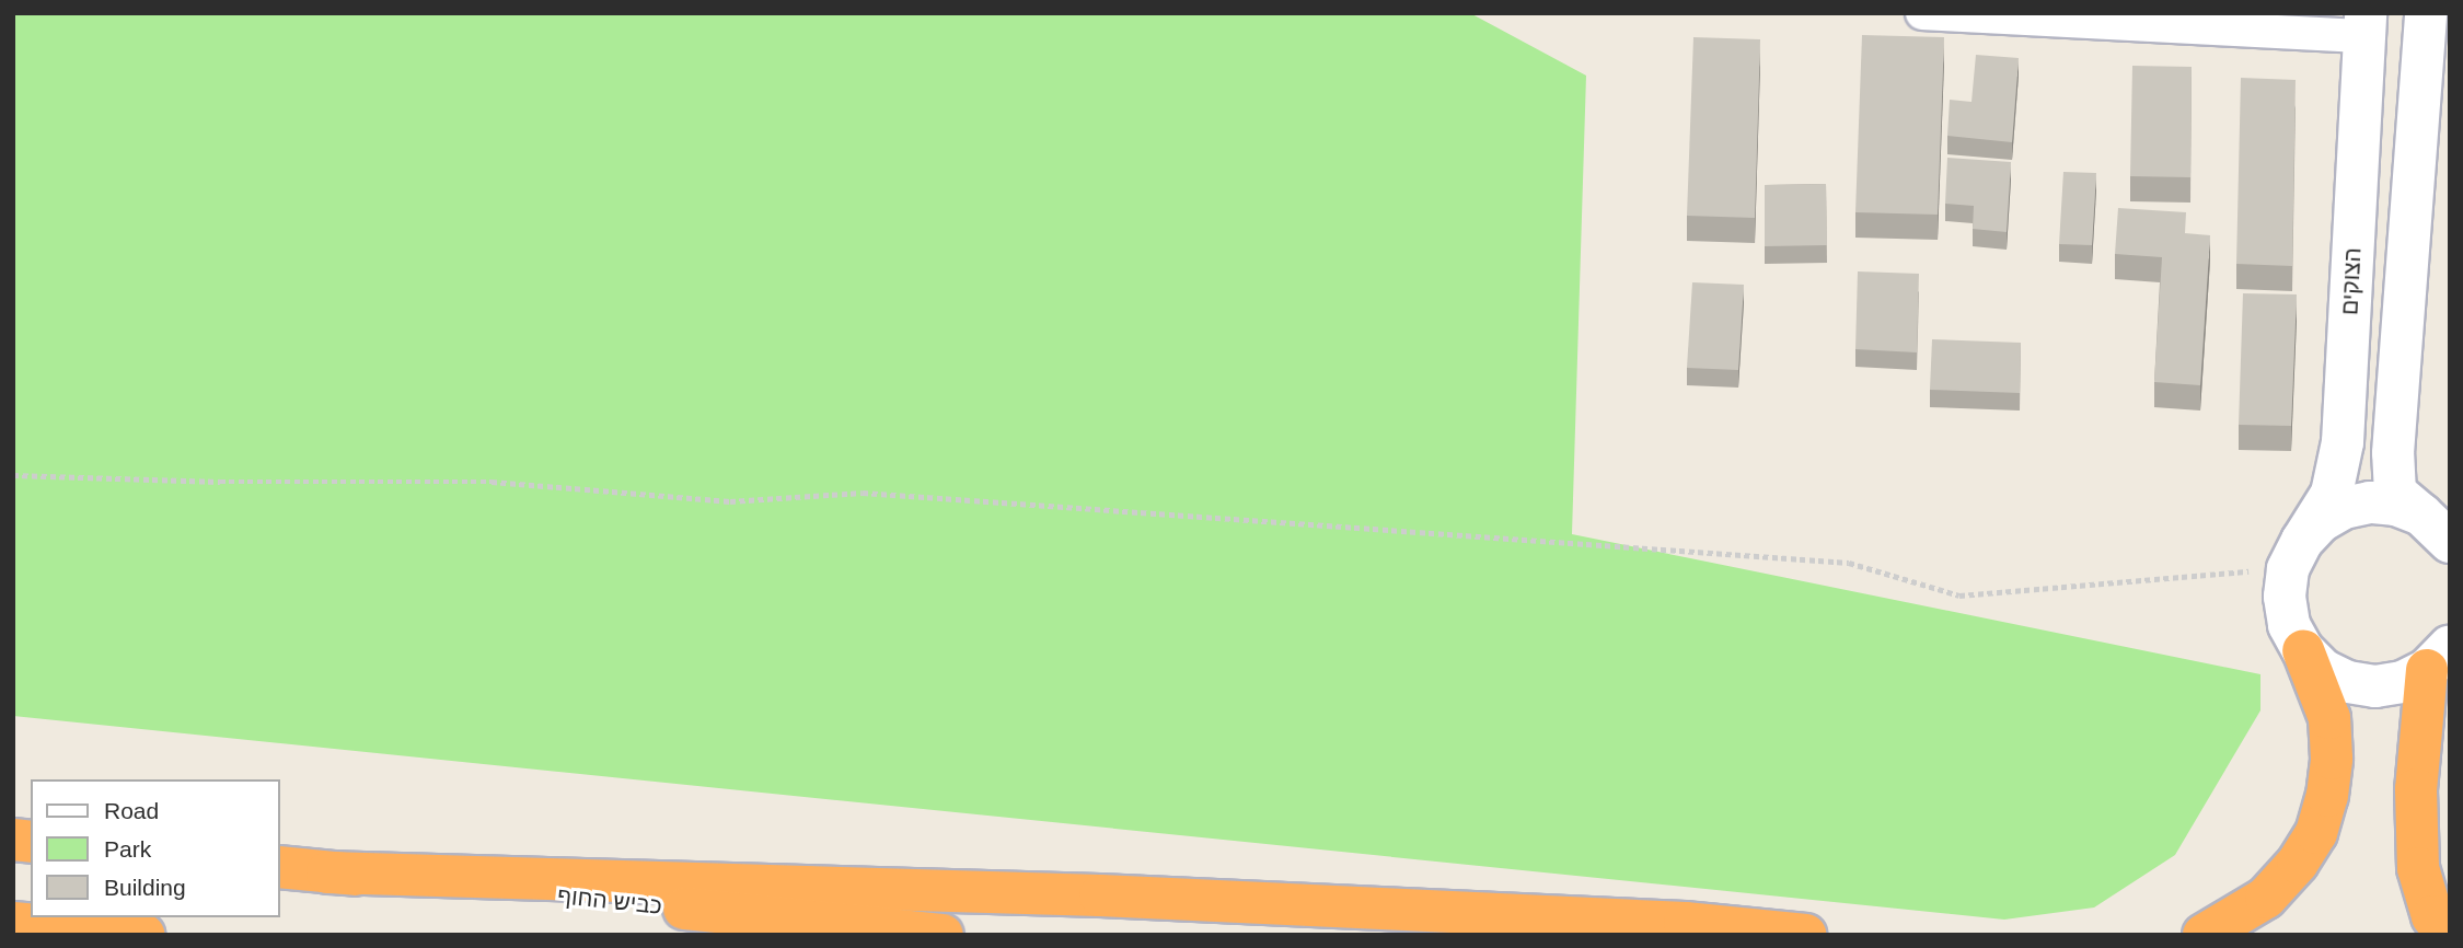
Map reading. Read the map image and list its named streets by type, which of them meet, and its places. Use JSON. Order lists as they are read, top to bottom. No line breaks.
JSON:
{"streets":{"highway":["כביש החוף"],"street":["הצוקים"]},"legend":["Road","Park","Building"]}
